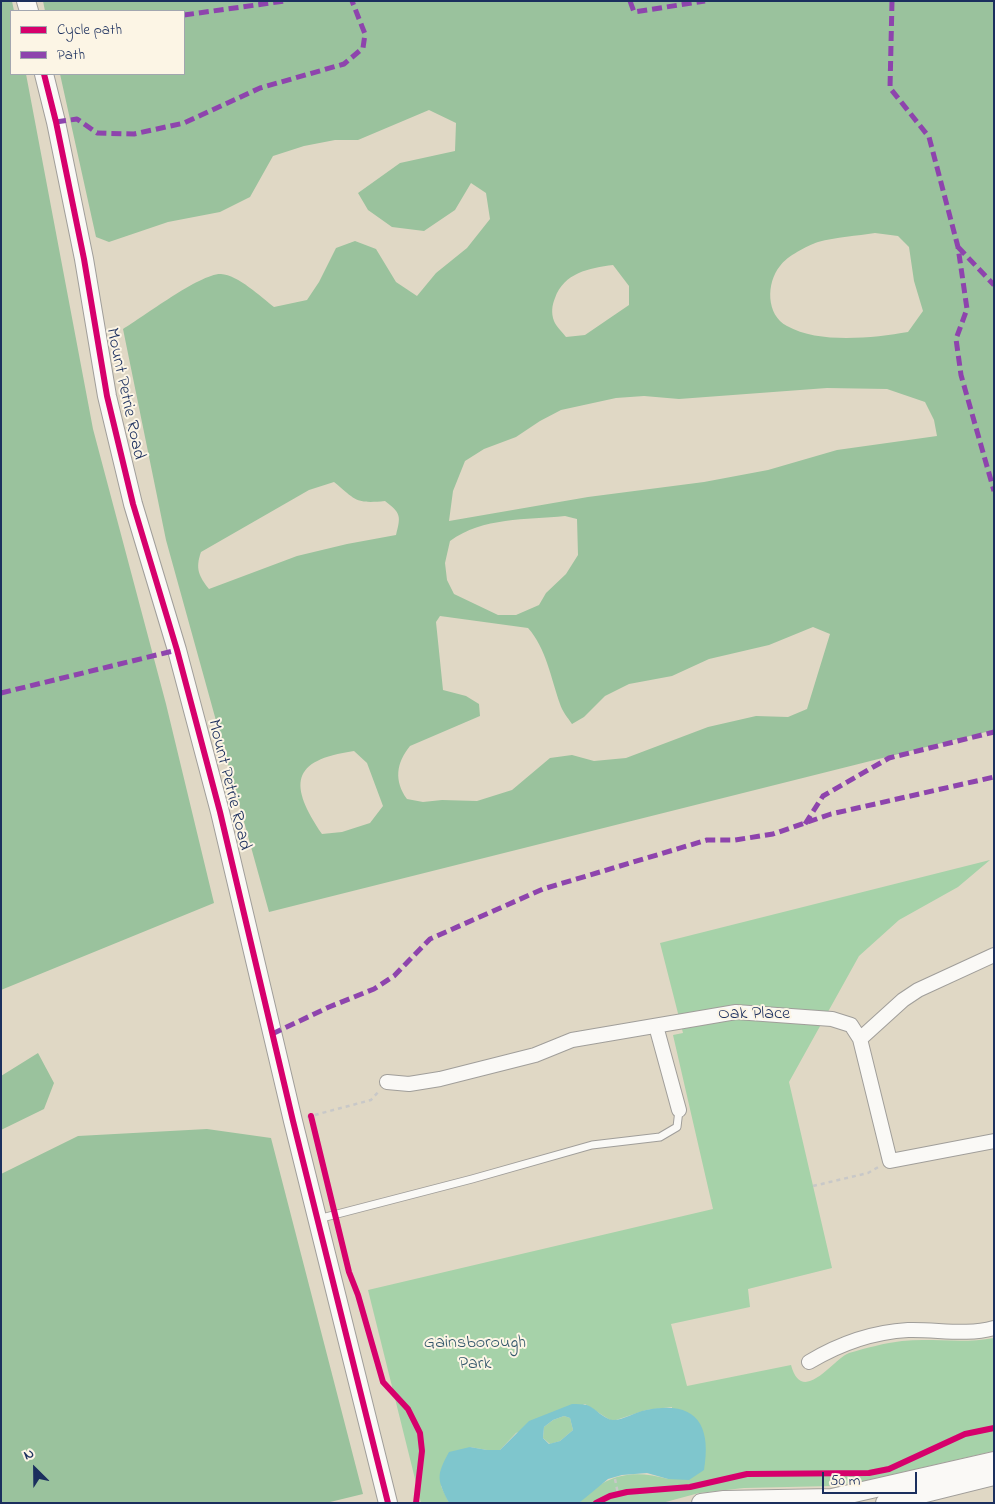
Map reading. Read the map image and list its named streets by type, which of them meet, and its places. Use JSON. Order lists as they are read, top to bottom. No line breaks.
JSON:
{"streets":{"street":["Mount Petrie Road","Oak Place"]},"parks":["Gainsborough Park"],"legend":["Cycle path","Path"],"scale_bar":"50 m","north":"top left"}
